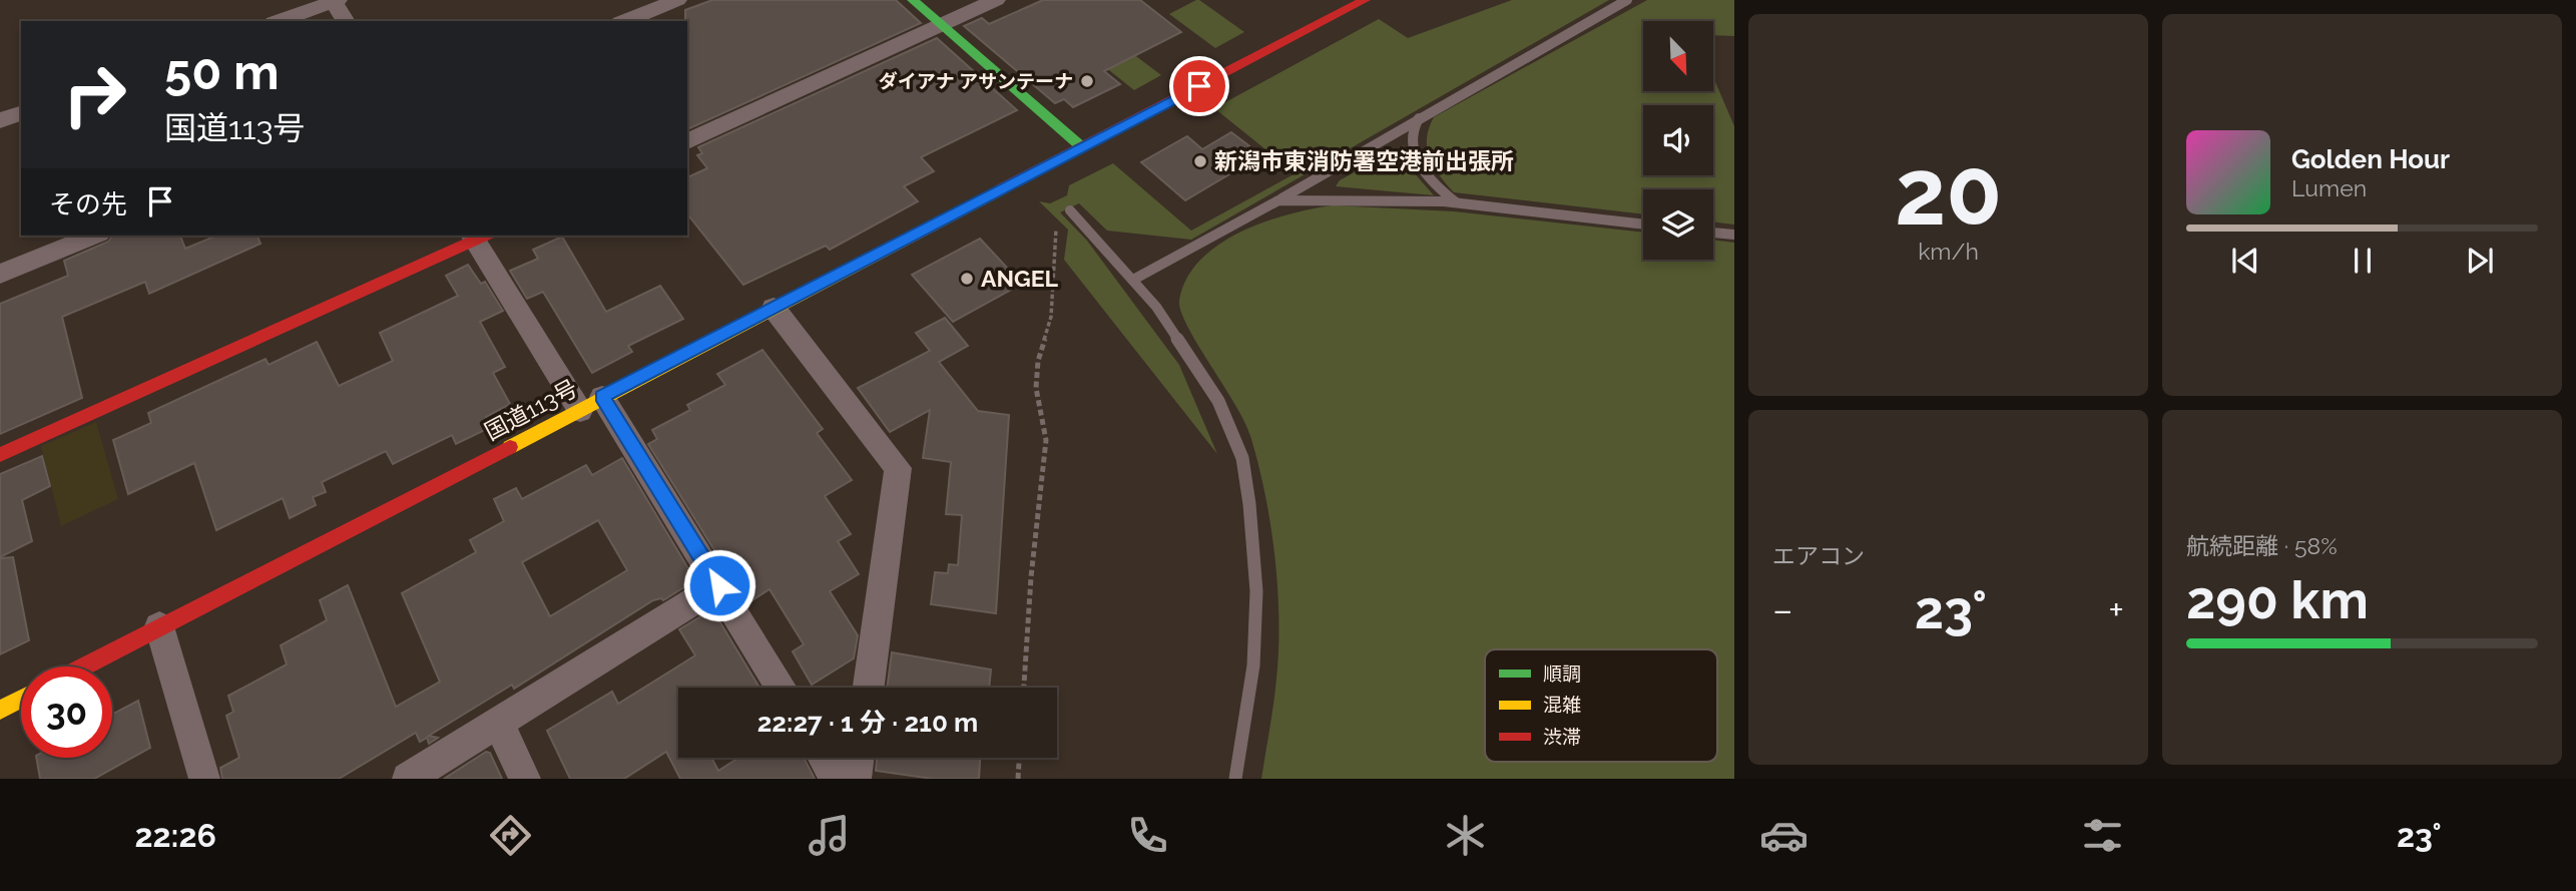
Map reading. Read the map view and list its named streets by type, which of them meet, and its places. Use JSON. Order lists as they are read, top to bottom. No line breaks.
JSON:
{"streets":{"main road":["国道113号"]},"places":["ダイアナ アサンテーナ","新潟市東消防署空港前出張所","ANGEL"],"legend":["順調","混雑","渋滞"],"north":"bottom right","page":{"tile":[["20","km/h"],"エアコン",["航続距離 · 58%","290 km"]],"turn":["50 m","国道113号"],"song":["Golden Hour","Lumen"],"then":"その先","heat":["−","23°","+"],"limit":"30","trip":"22:27 · 1 分 · 210 m","tabs":["22:26","23°"]}}
